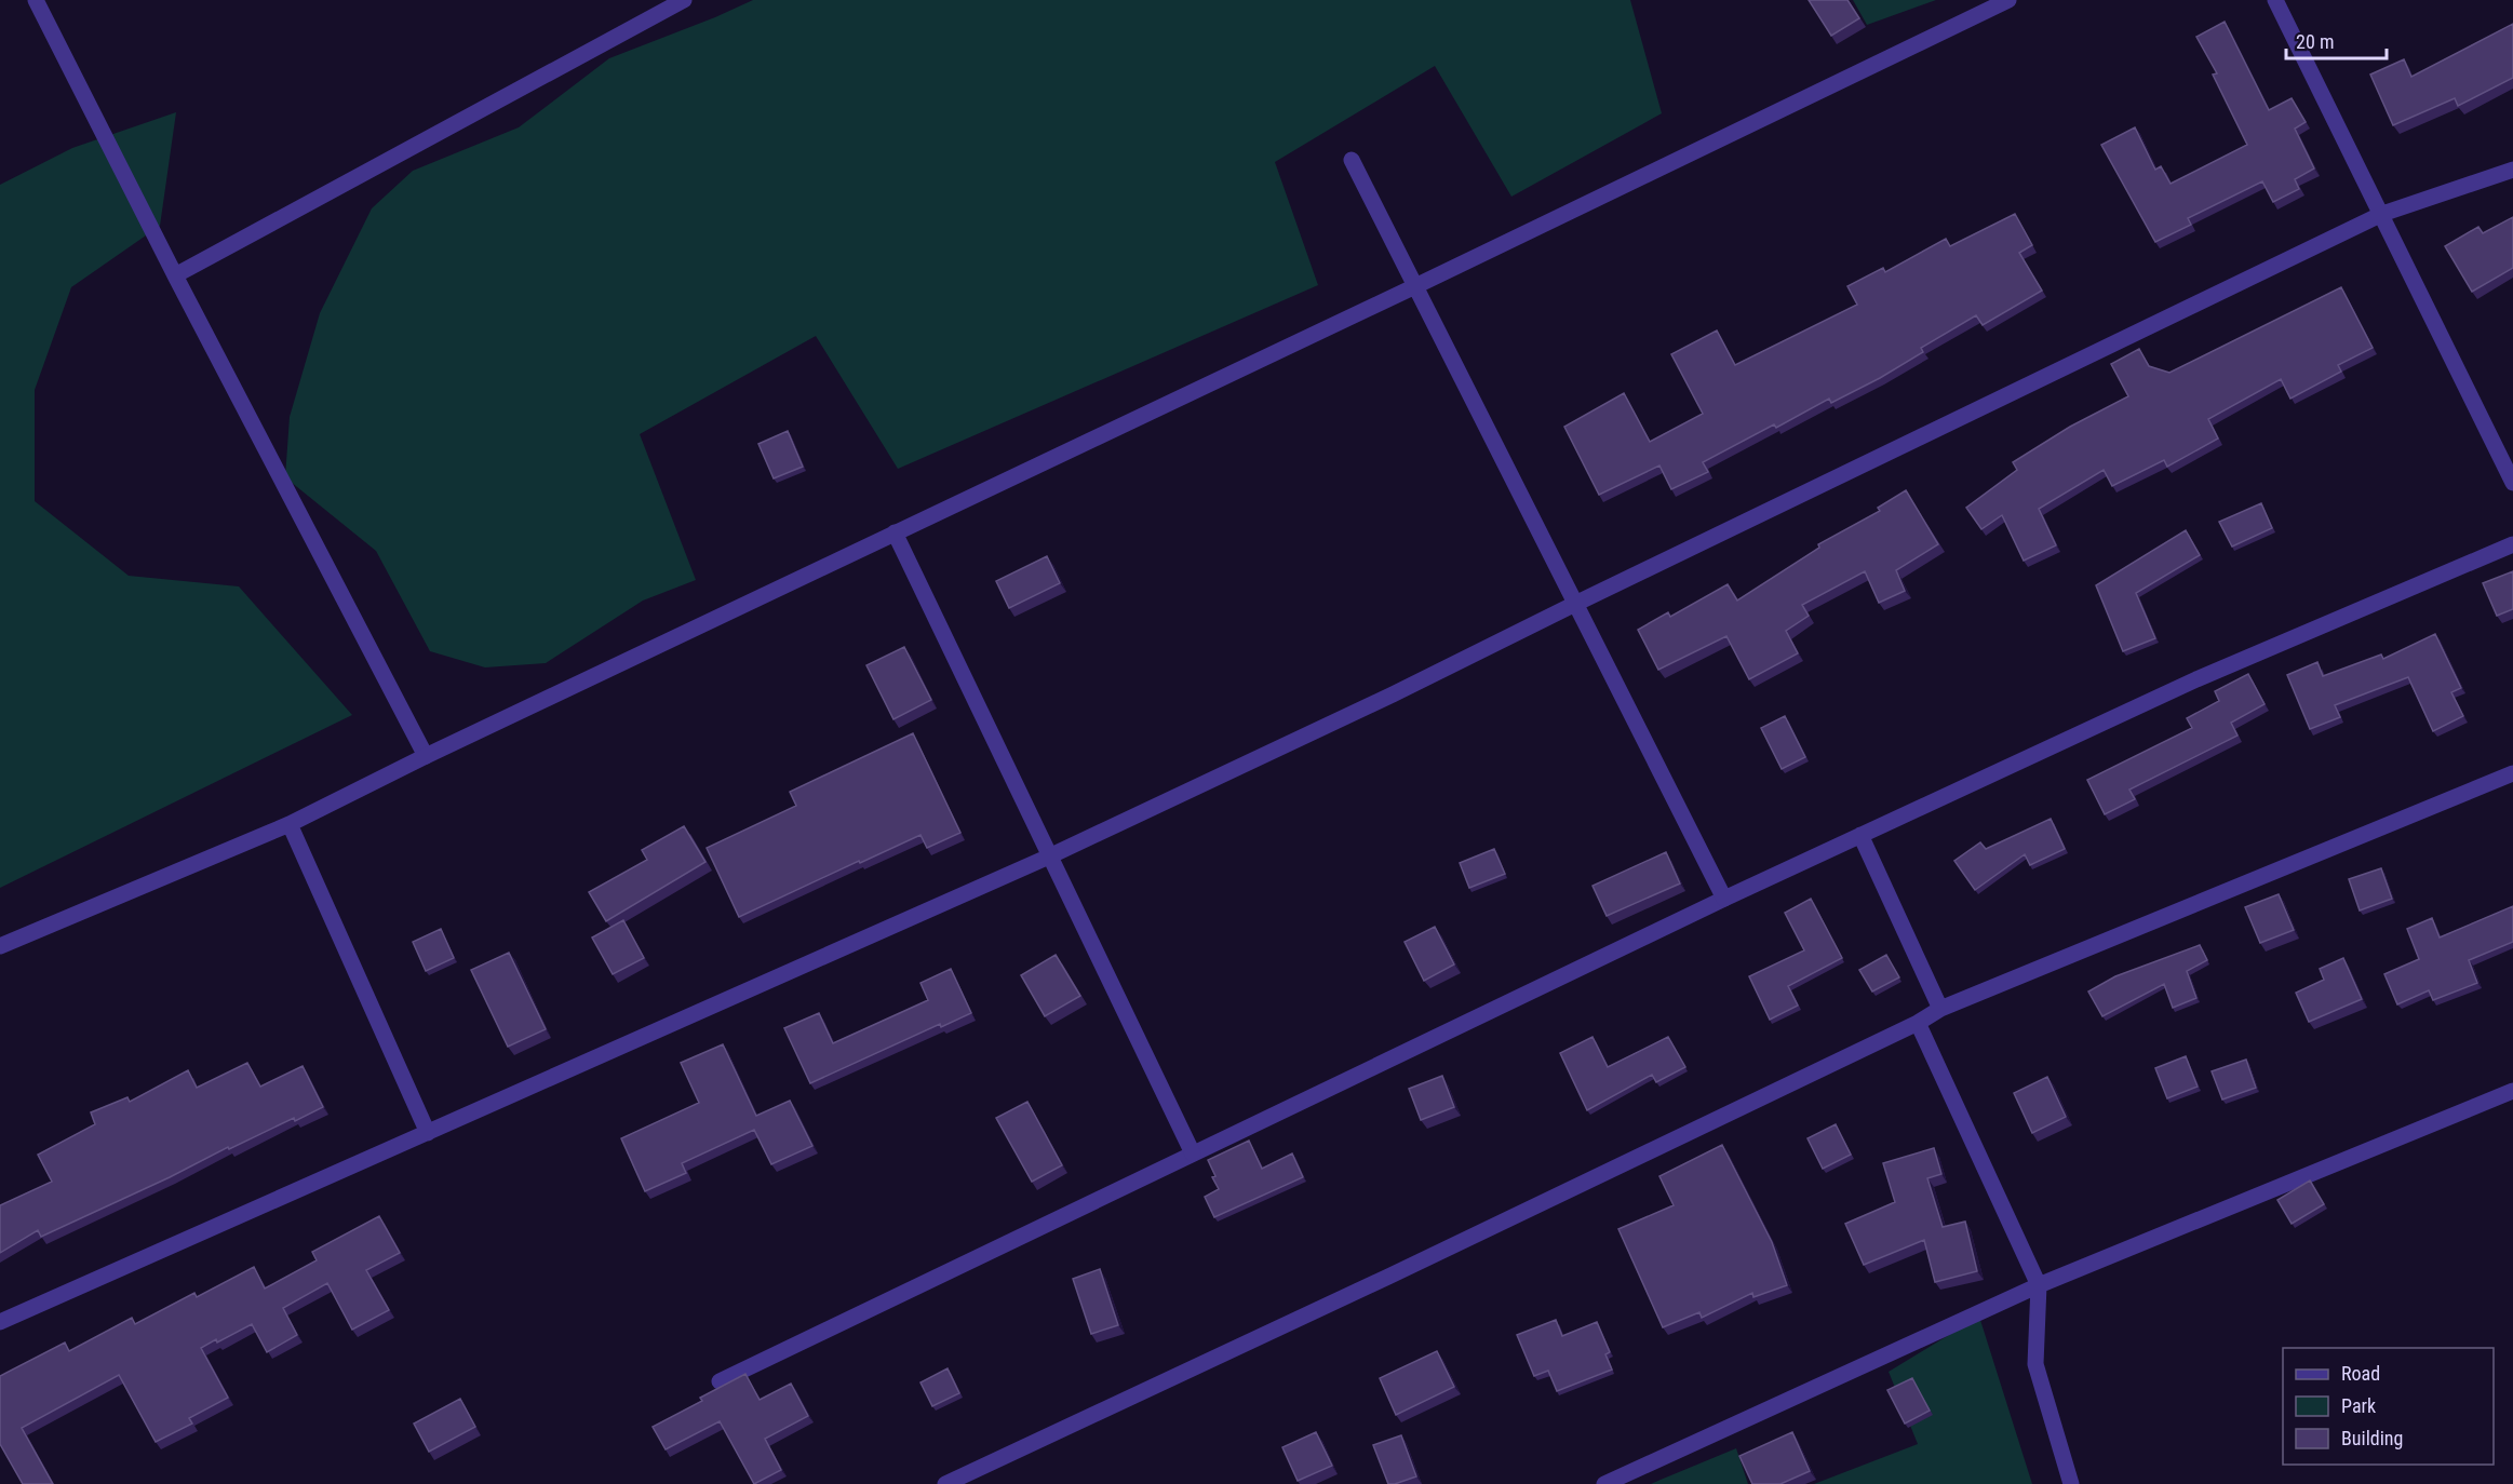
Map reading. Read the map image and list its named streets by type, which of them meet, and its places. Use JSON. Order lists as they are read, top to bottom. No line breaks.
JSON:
{"legend":["Road","Park","Building"],"scale_bar":"20 m"}
